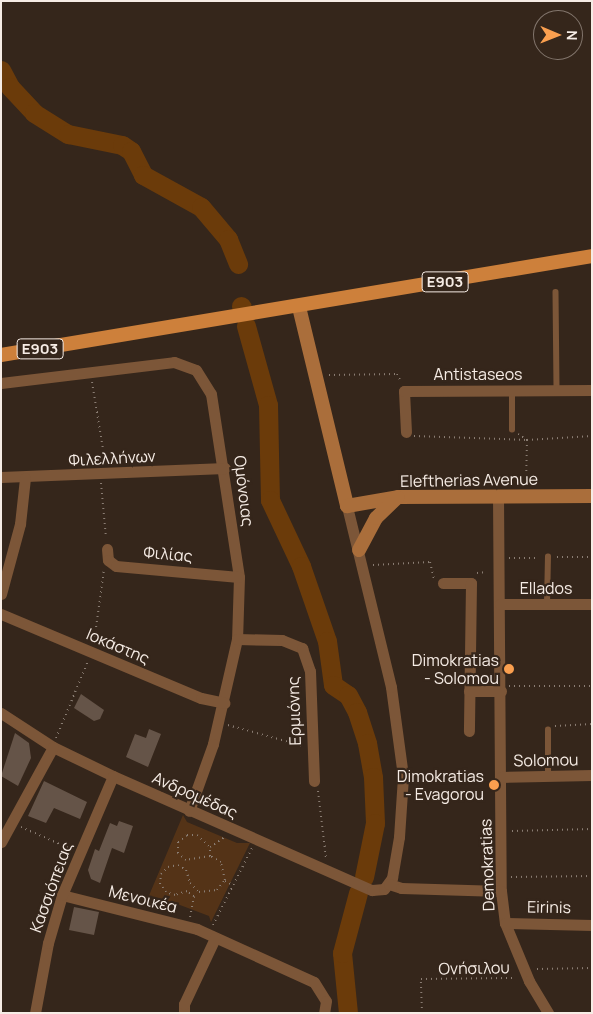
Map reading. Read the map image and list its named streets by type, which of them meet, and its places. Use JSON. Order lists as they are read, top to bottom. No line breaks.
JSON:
{"streets":{"main road":["E903","Eleftherias Avenue"],"street":["Antistaseos","Φιλελλήνων","Ομόνοιας","Φιλίας","Ellados","Ιοκάστης","Ερμιόνης","Solomou","Ανδρομέδας","Demokratias","Κασσιόπειας","Μενοικέα","Eirinis"],"path":["Ονήσιλου"]},"crossings":[["Φιλελλήνων","Ομόνοιας"],["Eleftherias Avenue","Demokratias"],["Ομόνοιας","Φιλίας"],["Ομόνοιας","Ιοκάστης"],["Ομόνοιας","Ερμιόνης"],["Ομόνοιας","Ανδρομέδας"],["Ellados","Demokratias"],["Solomou","Demokratias"],["Ανδρομέδας","Demokratias"],["Ανδρομέδας","Κασσιόπειας"],["Demokratias","Eirinis"],["Demokratias","Ονήσιλου"],["Κασσιόπειας","Μενοικέα"]],"places":["Dimokratias - Solomou","Dimokratias - Evagorou"],"north":"right"}
